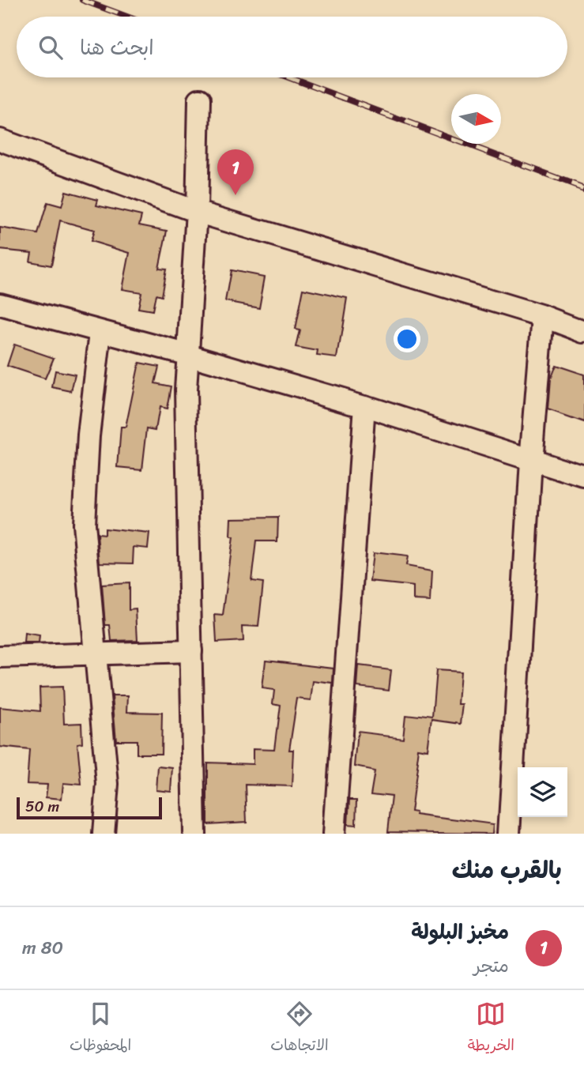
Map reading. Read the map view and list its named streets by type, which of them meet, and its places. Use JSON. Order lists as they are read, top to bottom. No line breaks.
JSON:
{"scale_bar":"50 m","north":"right","page":{"search":"ابحث هنا","pins":"1","scale":"50 m","heading":"بالقرب منك","list":[{"mark":"1","name":"مخبز البلولة","note":"متجر","value":"80 m"}],"nav":["الخريطة","الاتجاهات","المحفوظات"]}}
